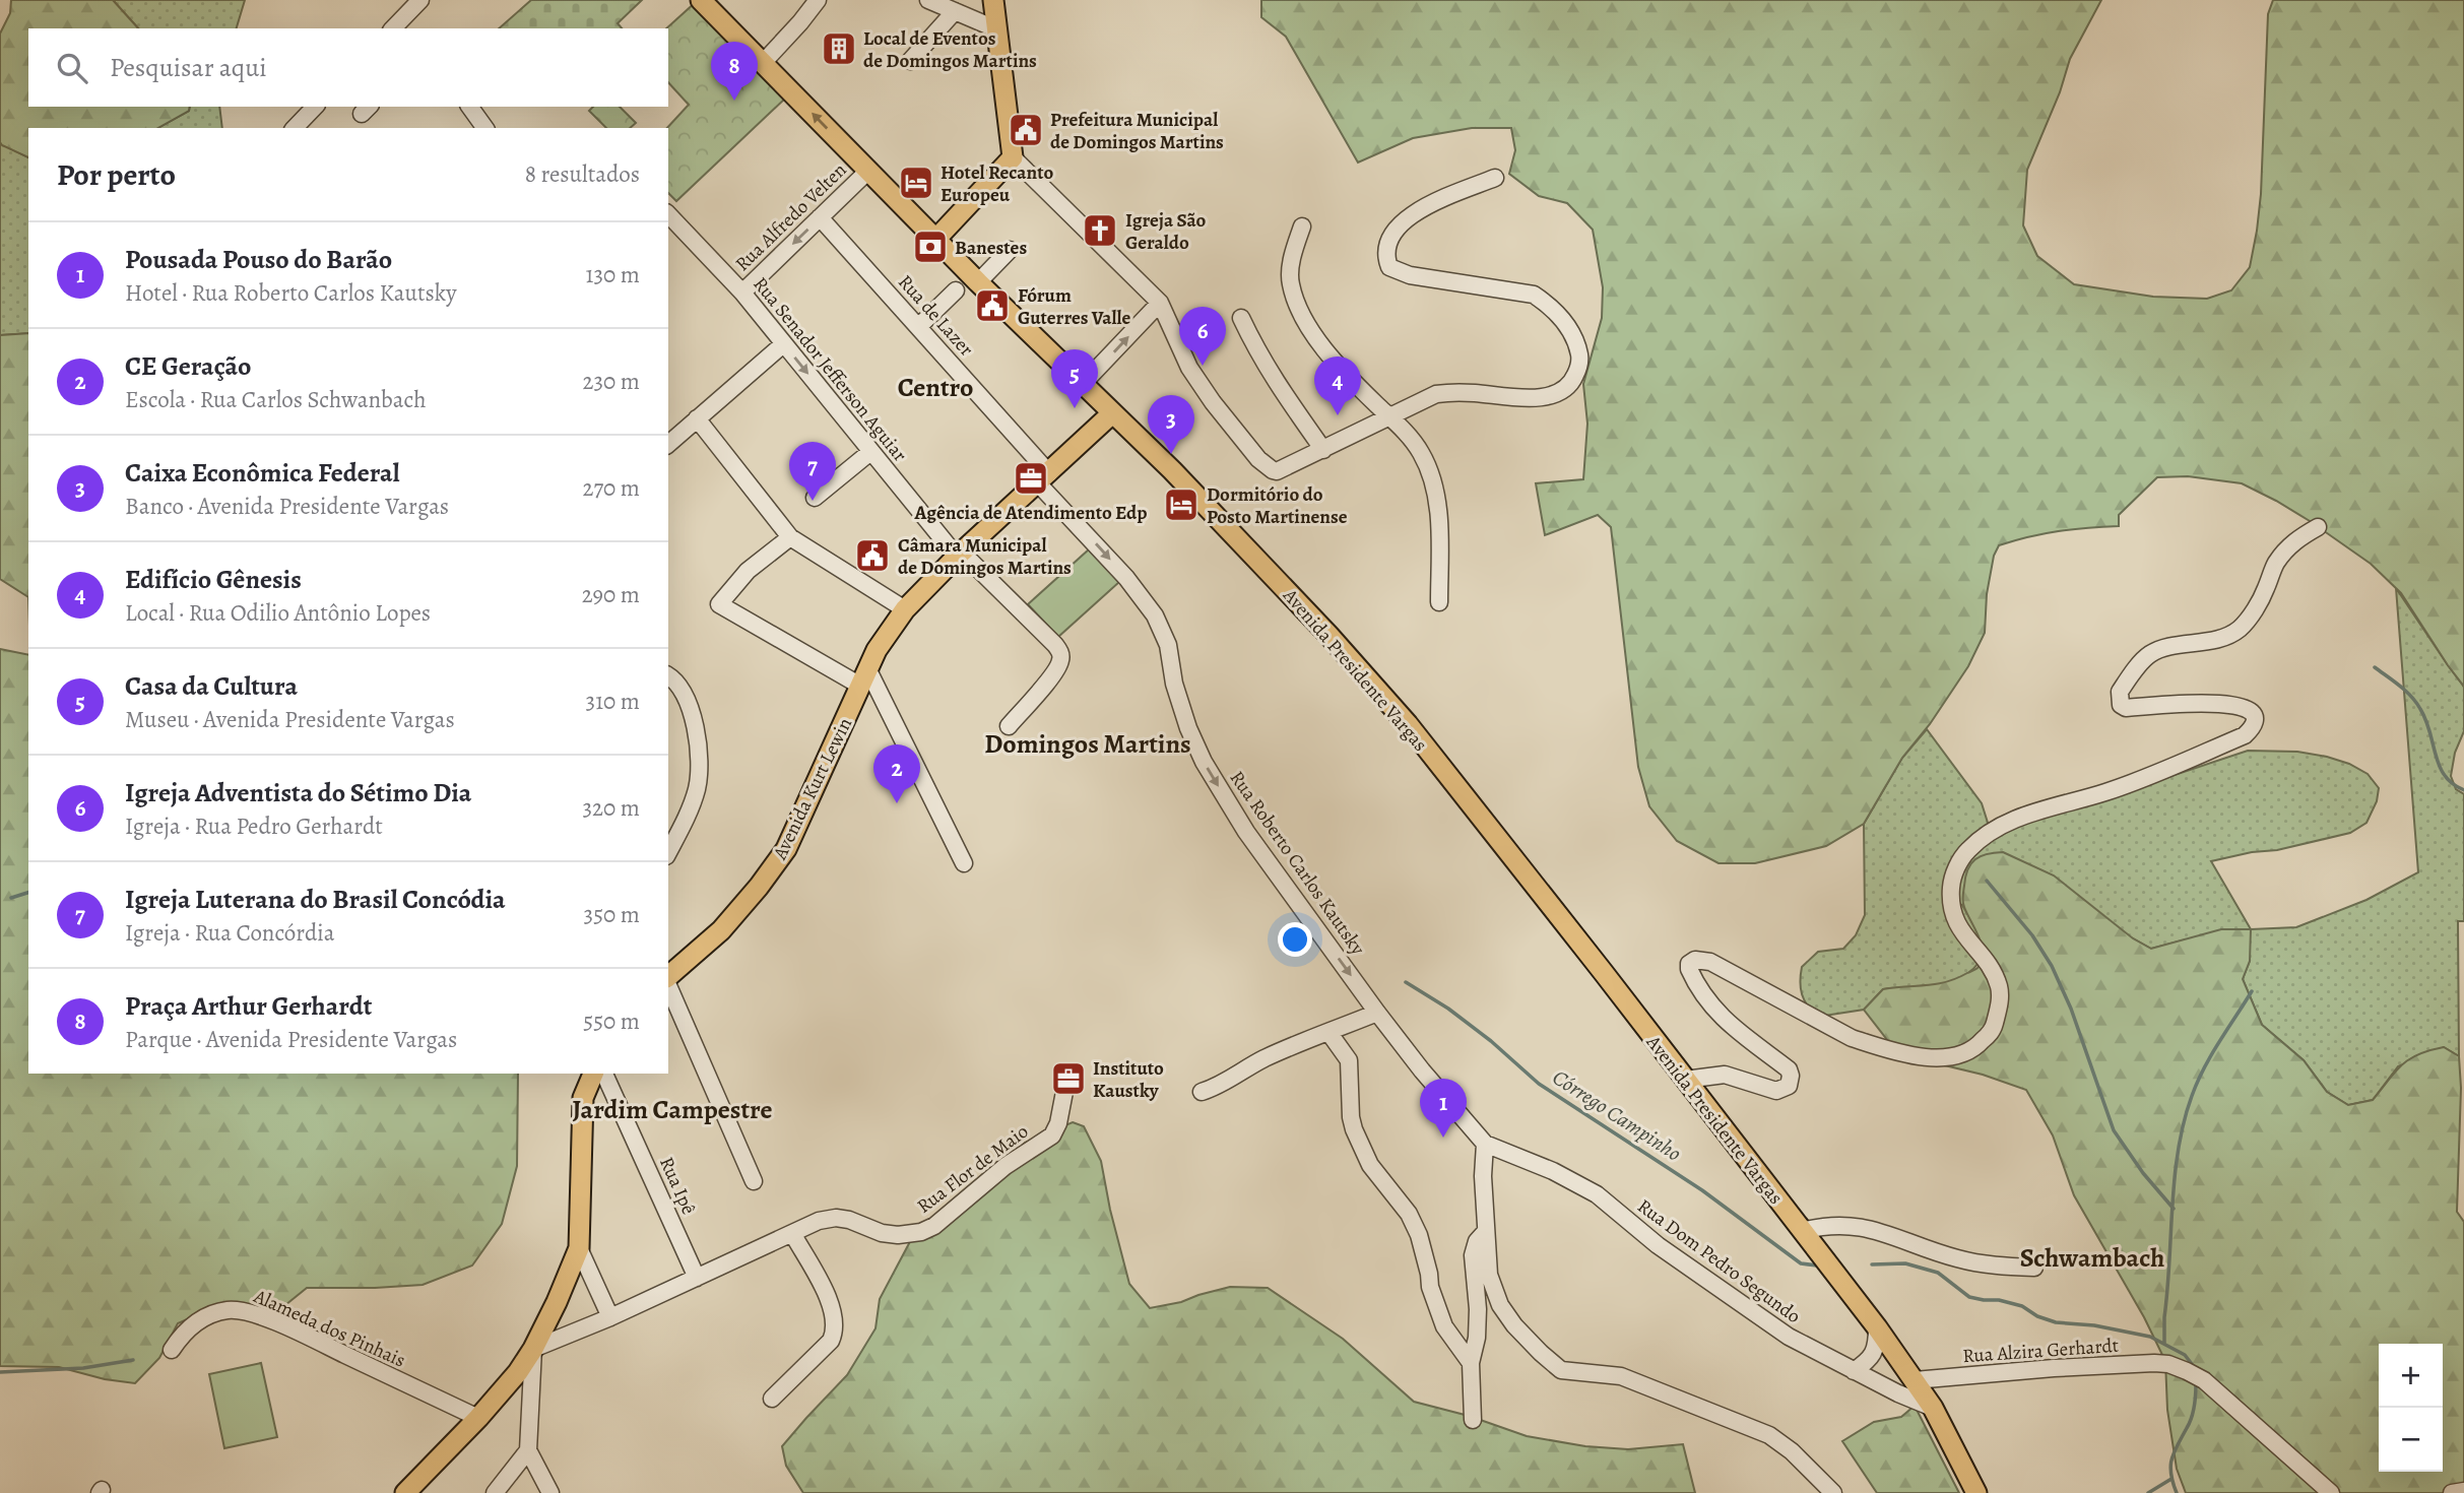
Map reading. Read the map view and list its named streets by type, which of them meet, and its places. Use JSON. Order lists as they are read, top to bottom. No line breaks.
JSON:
{"streets":{"main road":["Avenida Presidente Vargas","Avenida Kurt Lewin"],"street":["Rua Alfredo Velten","Rua de Lazer","Rua Senador Jefferson Aguiar","Rua Roberto Carlos Kautsky","Rua Flor de Maio","Rua Ipê","Rua Dom Pedro Segundo","Alameda dos Pinhais","Rua Alzira Gerhardt"]},"crossings":[["Rua Alfredo Velten","Rua de Lazer"],["Rua Alfredo Velten","Rua Senador Jefferson Aguiar"],["Rua Alfredo Velten","Avenida Presidente Vargas"],["Rua de Lazer","Avenida Kurt Lewin"],["Rua de Lazer","Rua Roberto Carlos Kautsky"],["Rua Senador Jefferson Aguiar","Avenida Kurt Lewin"],["Avenida Presidente Vargas","Avenida Kurt Lewin"],["Avenida Presidente Vargas","Rua Dom Pedro Segundo"],["Avenida Presidente Vargas","Rua Alzira Gerhardt"],["Avenida Kurt Lewin","Rua Roberto Carlos Kautsky"],["Rua Roberto Carlos Kautsky","Rua Dom Pedro Segundo"],["Rua Flor de Maio","Rua Ipê"]],"one_way":["Rua Alfredo Velten","Rua Roberto Carlos Kautsky"],"districts":["Centro","Domingos Martins","Jardim Campestre","Schwambach"],"water":["Córrego Campinho"],"places":{"building":["Local de Eventos de Domingos Martins"],"public building":["Prefeitura Municipal de Domingos Martins","Fórum Guterres Valle","Câmara Municipal de Domingos Martins"],"hotel":["Hotel Recanto Europeu","Dormitório do Posto Martinense"],"church":["Igreja São Geraldo"],"bank":["Banestes"],"office":["Agência de Atendimento Edp","Instituto Kaustky"]},"page":{"search":"Pesquisar aqui","pins":["8","6","5","4","3","7","2","1"],"heading":["Por perto","8 resultados"],"list":[{"mark":"1","name":"Pousada Pouso do Barão","note":"Hotel · Rua Roberto Carlos Kautsky","value":"130 m"},{"mark":"2","name":"CE Geração","note":"Escola · Rua Carlos Schwanbach","value":"230 m"},{"mark":"3","name":"Caixa Econômica Federal","note":"Banco · Avenida Presidente Vargas","value":"270 m"},{"mark":"4","name":"Edifício Gênesis","note":"Local · Rua Odilio Antônio Lopes","value":"290 m"},{"mark":"5","name":"Casa da Cultura","note":"Museu · Avenida Presidente Vargas","value":"310 m"},{"mark":"6","name":"Igreja Adventista do Sétimo Dia","note":"Igreja · Rua Pedro Gerhardt","value":"320 m"},{"mark":"7","name":"Igreja Luterana do Brasil Concódia","note":"Igreja · Rua Concórdia","value":"350 m"},{"mark":"8","name":"Praça Arthur Gerhardt","note":"Parque · Avenida Presidente Vargas","value":"550 m"}],"map_buttons":["+","−"]}}
